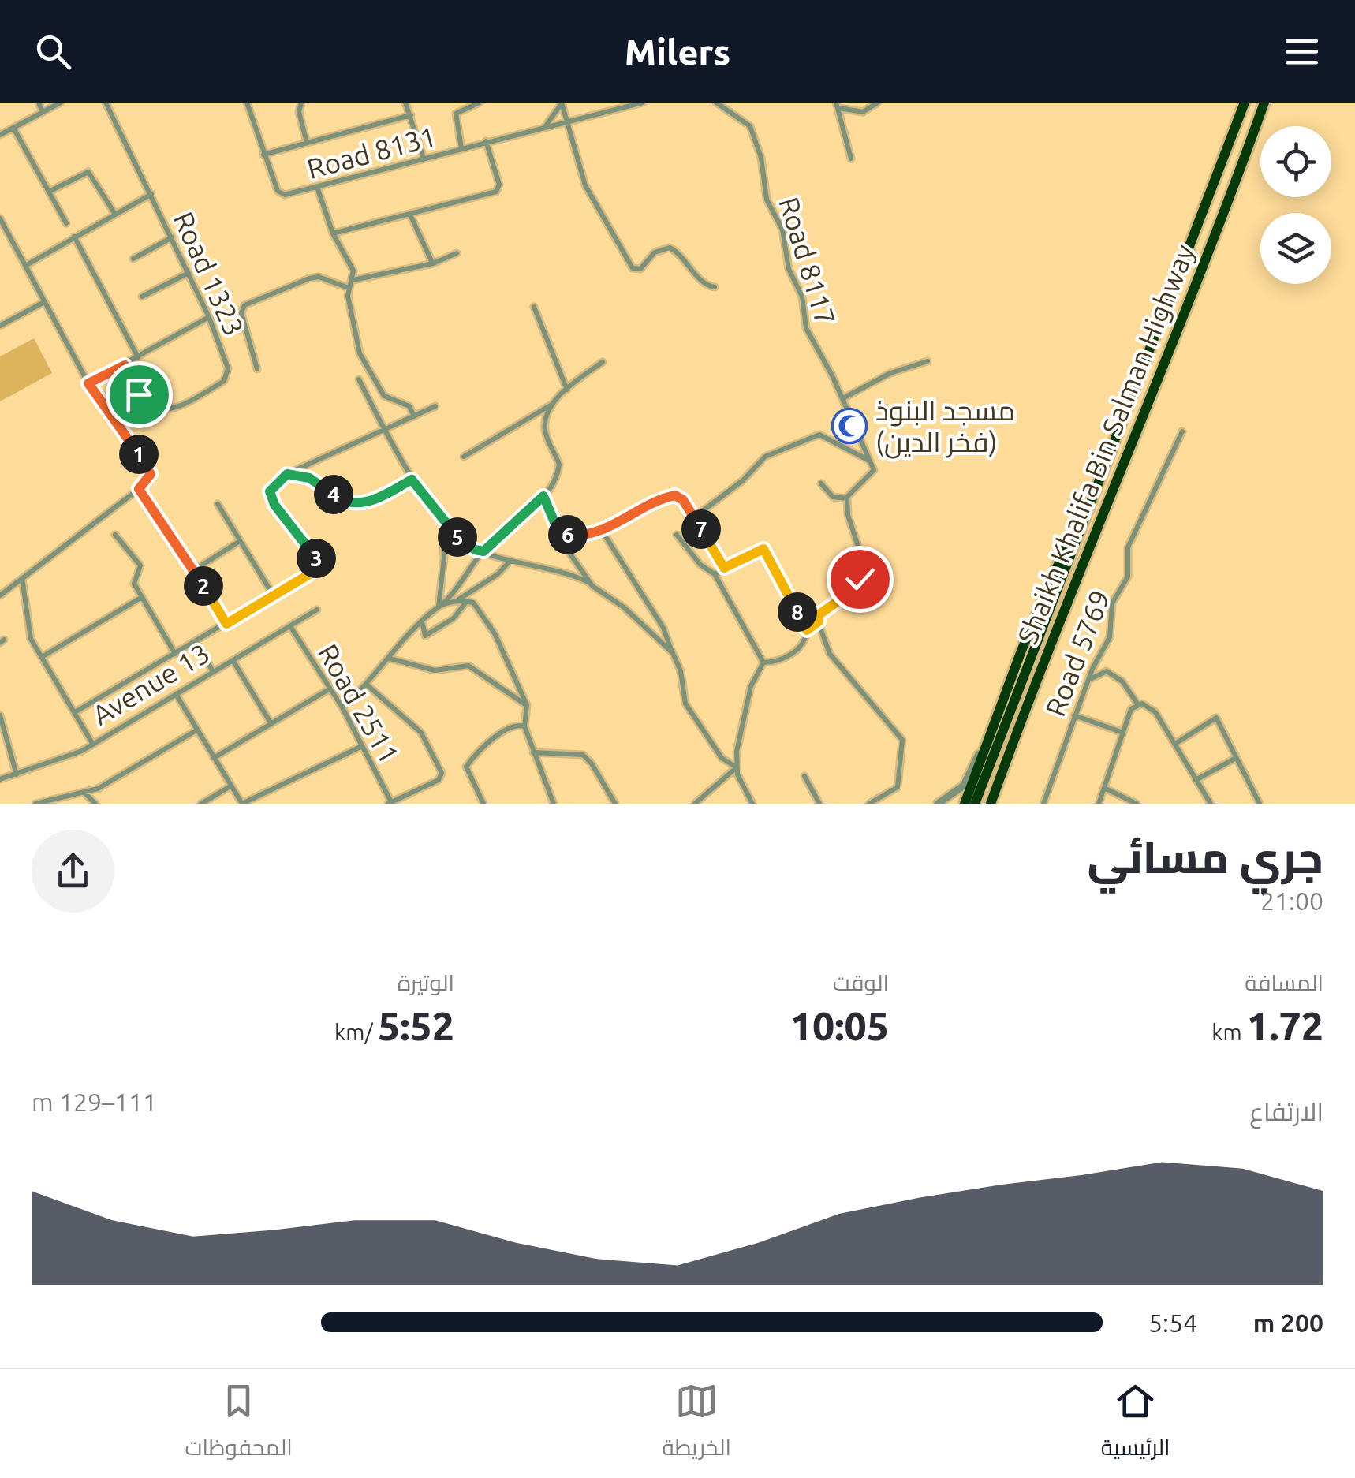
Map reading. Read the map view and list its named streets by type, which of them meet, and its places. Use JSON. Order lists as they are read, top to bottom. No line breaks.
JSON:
{"streets":{"highway":["Shaikh Khalifa Bin Salman Highway"],"street":["Road 8131","Road 8117","Road 1323","Road 5769","Avenue 13","Road 2511"]},"crossings":[["Avenue 13","Road 2511"]],"places":{"mosque":["مسجد البنوذ (فخر الدين)"]},"page":{"header":"Milers","pins":["1","4","7","6","5","3","2","8"],"heading":["جري مسائي","21:00"],"stats":[["المسافة","1.72 km"],["الوقت","10:05"],["الوتيرة","5:52 /km"]],"chart":["الارتفاع","111–129 m"],"list":[{"name":"200 m","note":"5:54"}],"tabs":["الرئيسية","الخريطة","المحفوظات"]}}
